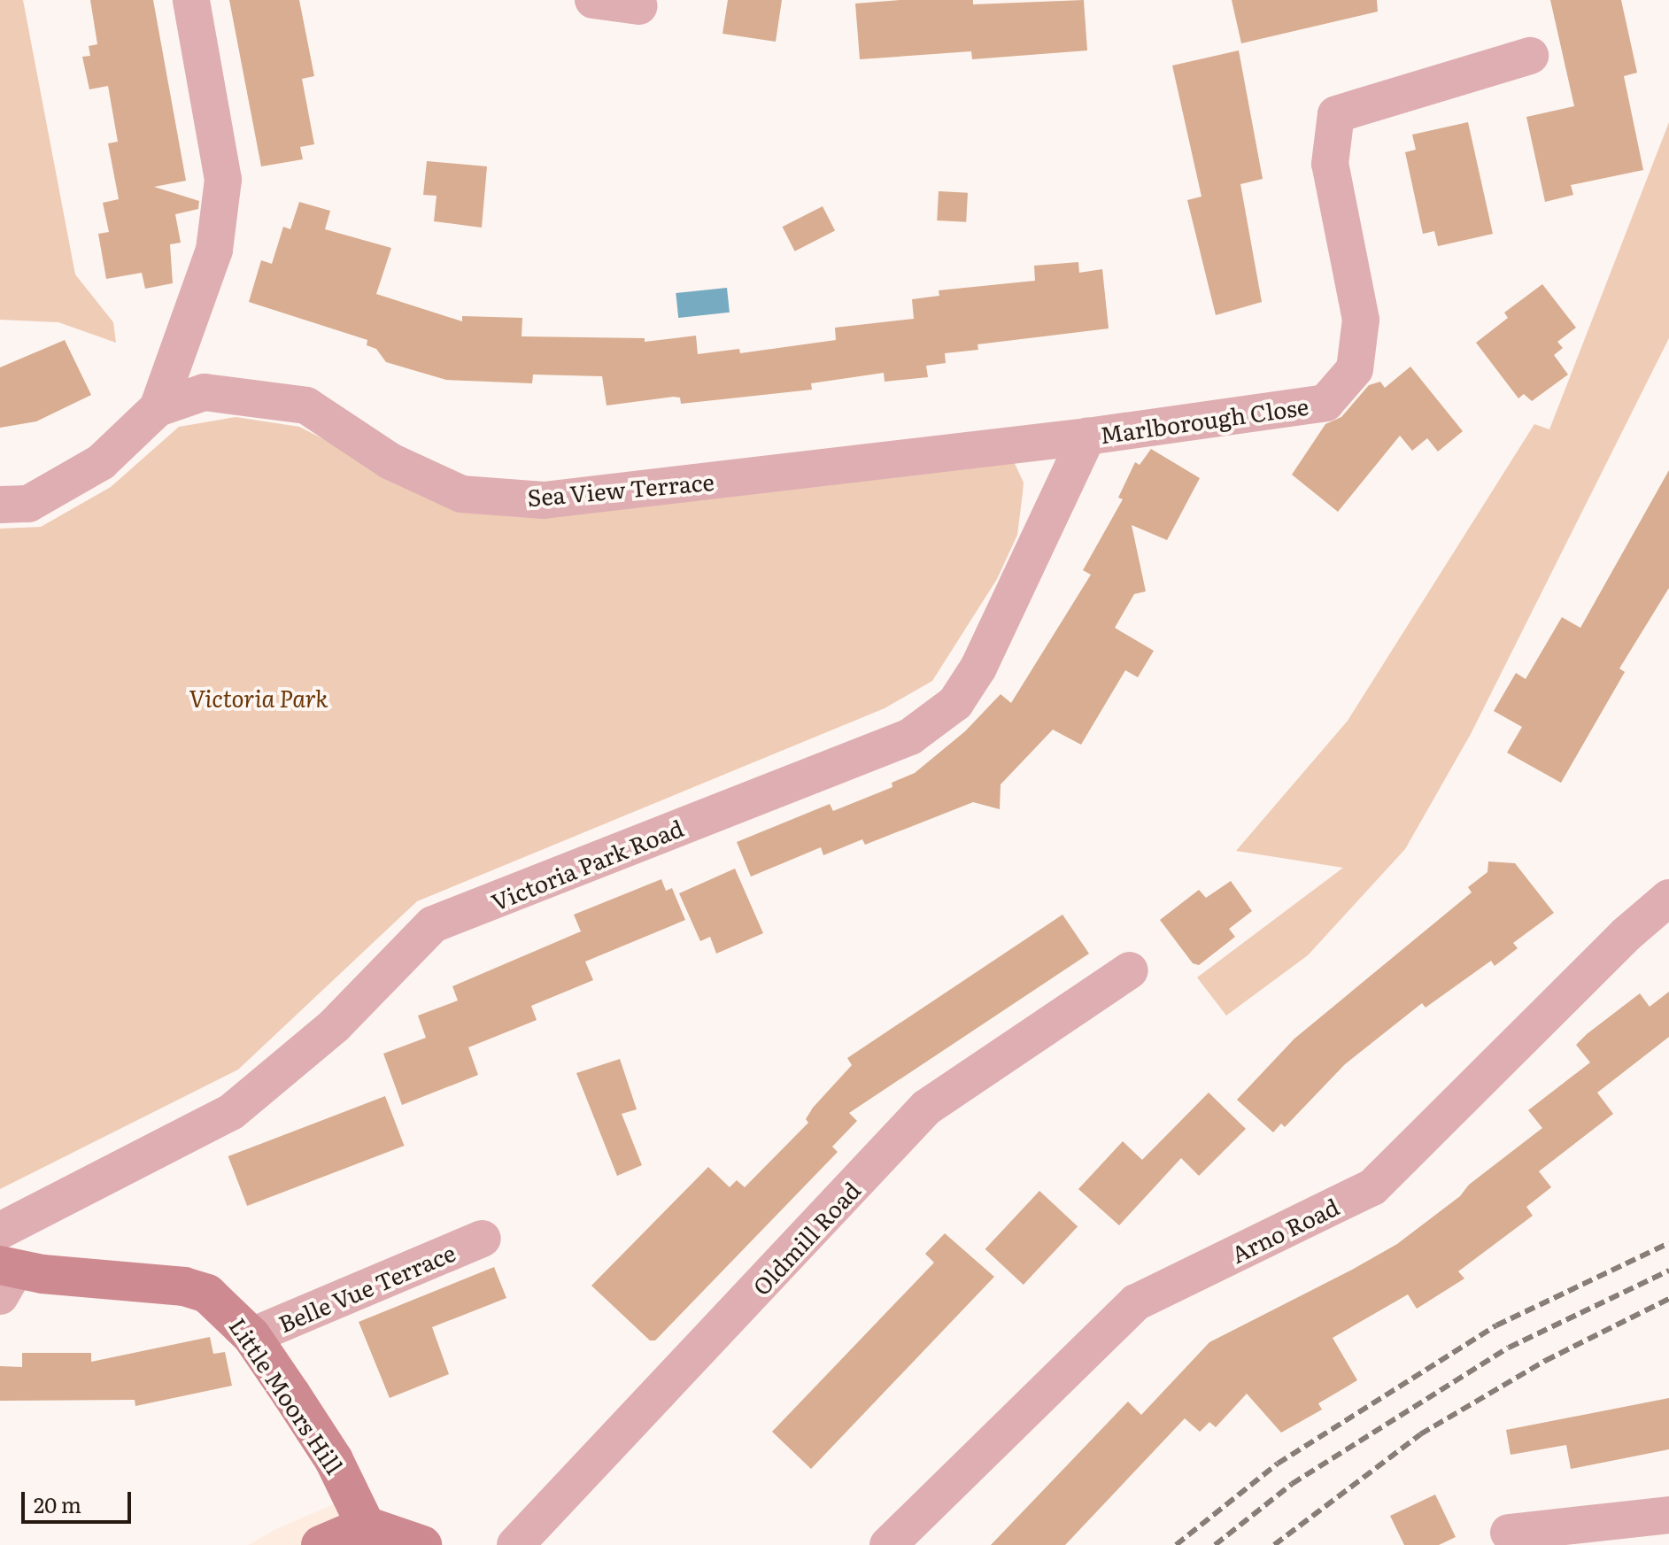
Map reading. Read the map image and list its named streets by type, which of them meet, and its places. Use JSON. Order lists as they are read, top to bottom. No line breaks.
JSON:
{"streets":{"street":["Marlborough Close","Sea View Terrace","Victoria Park Road","Arno Road","Oldmill Road","Belle Vue Terrace","Little Moors Hill"]},"crossings":[["Marlborough Close","Sea View Terrace"],["Marlborough Close","Victoria Park Road"],["Sea View Terrace","Victoria Park Road"],["Belle Vue Terrace","Little Moors Hill"]],"parks":["Victoria Park"],"scale_bar":"20 m"}
